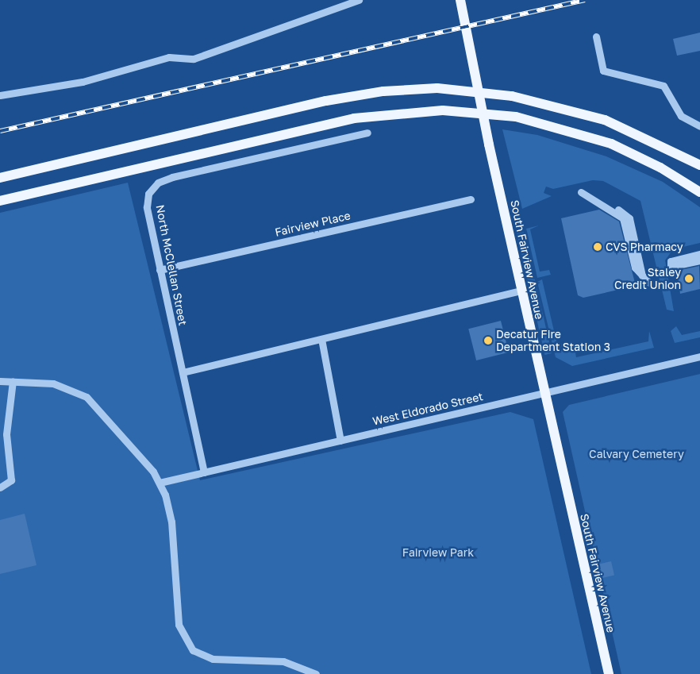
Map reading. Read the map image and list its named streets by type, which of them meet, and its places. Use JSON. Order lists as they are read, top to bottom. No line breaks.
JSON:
{"streets":{"main road":["South Fairview Avenue"],"street":["Fairview Place","North McClellan Street","West Eldorado Street"]},"crossings":[["Fairview Place","North McClellan Street"],["South Fairview Avenue","West Eldorado Street"],["North McClellan Street","West Eldorado Street"]],"parks":["Calvary Cemetery","Fairview Park"],"places":["CVS Pharmacy","Staley Credit Union","Decatur Fire Department Station 3"]}
